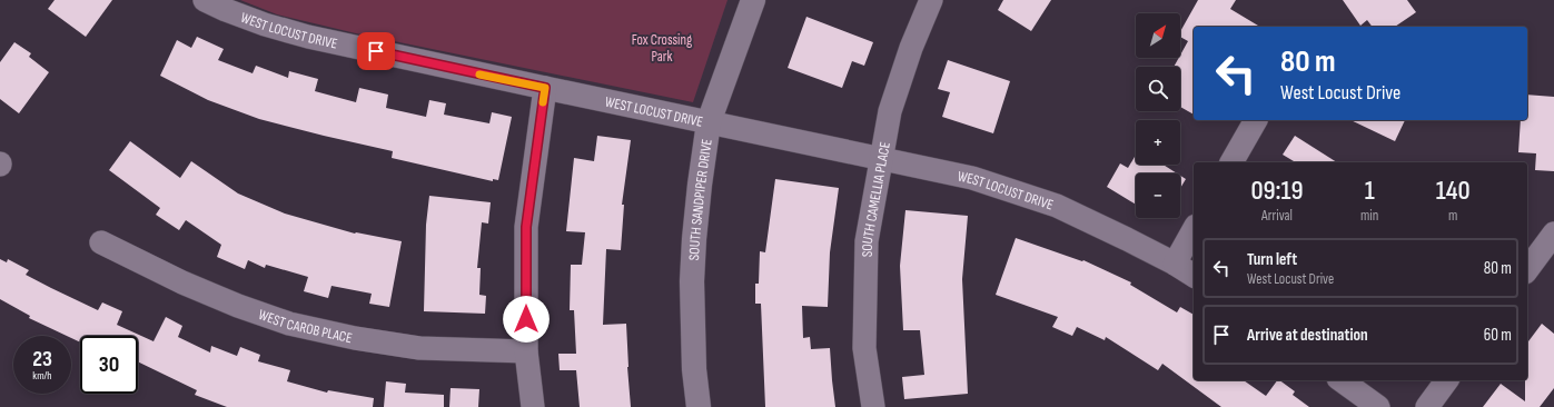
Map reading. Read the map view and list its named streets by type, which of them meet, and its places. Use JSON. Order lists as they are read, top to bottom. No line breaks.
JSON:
{"streets":{"street":["WEST LOCUST DRIVE","SOUTH SANDPIPER DRIVE","SOUTH CAMELLIA PLACE","WEST CAROB PLACE"]},"crossings":[["WEST LOCUST DRIVE","SOUTH SANDPIPER DRIVE"],["WEST LOCUST DRIVE","SOUTH CAMELLIA PLACE"]],"parks":["Fox Crossing Park"],"north":"top right","page":{"map_buttons":["+","−"],"turn":["80 m","West Locust Drive"],"eta":["09:19","Arrival","1","min","140","m"],"list":[{"name":"Turn left","note":"West Locust Drive","value":"80 m"},{"name":"Arrive at destination","value":"60 m"}],"speed":"23 km/h","limit":"30"}}
